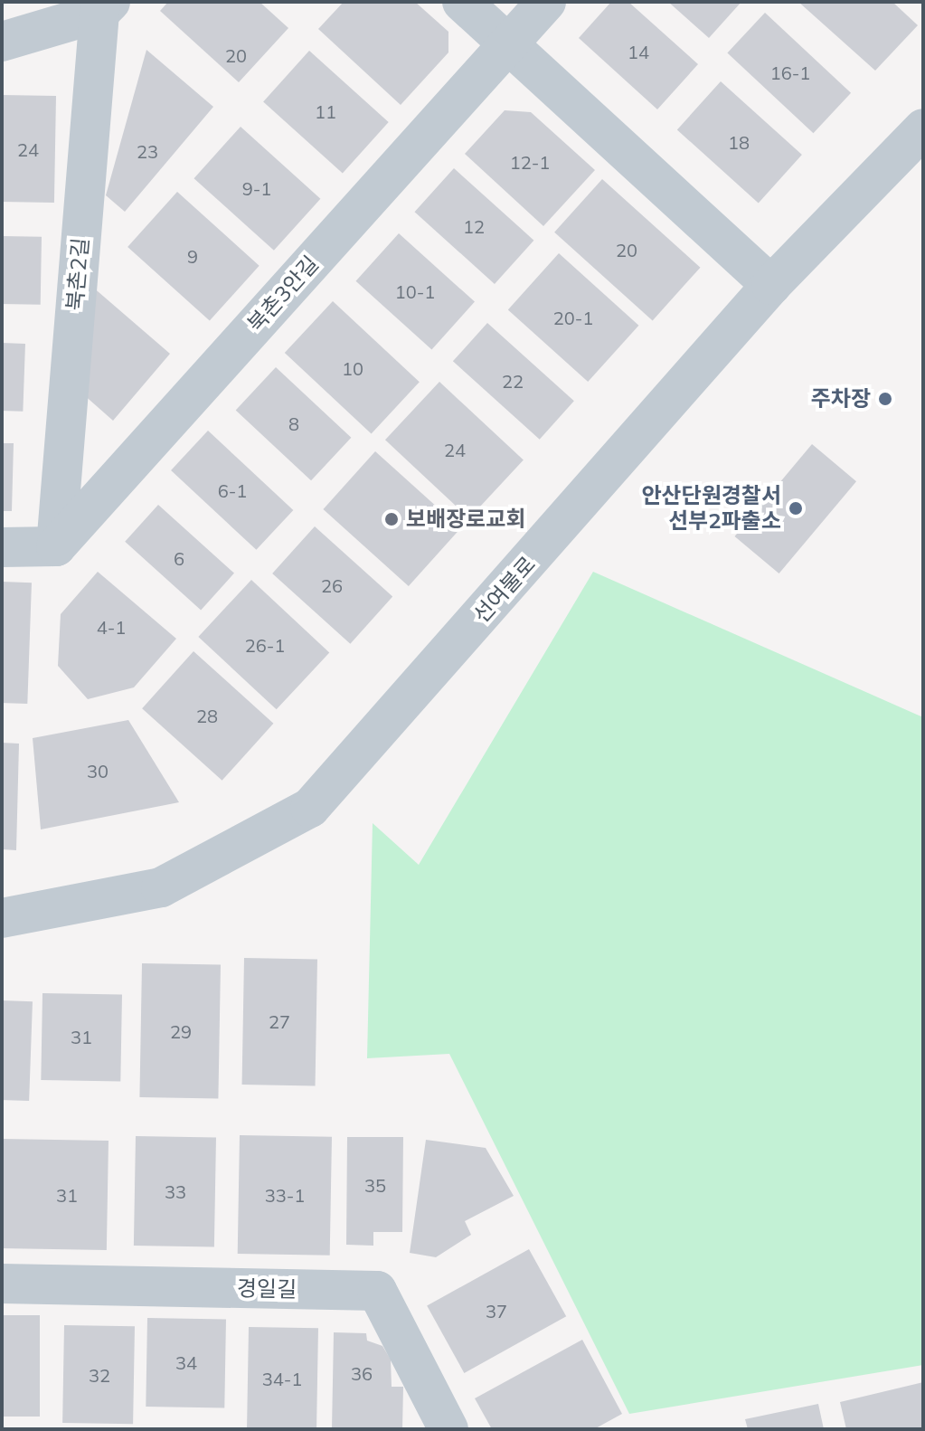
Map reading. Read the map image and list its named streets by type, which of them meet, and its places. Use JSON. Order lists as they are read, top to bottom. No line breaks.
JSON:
{"streets":{"street":["북촌2길","북촌3안길","선여불로","경일길"]},"crossings":[["북촌2길","북촌3안길"]],"places":["주차장","안산단원경찰서 선부2파출소","보배장로교회"],"house_numbers":["14","20","16-1","11","18","24","23","12-1","9-1","12","20","9","10-1","20-1","10","22","8","24","6-1","6","26","4-1","26-1","28","30","27","29","31","35","33","31","33-1","37","34","36","32","34-1"]}
